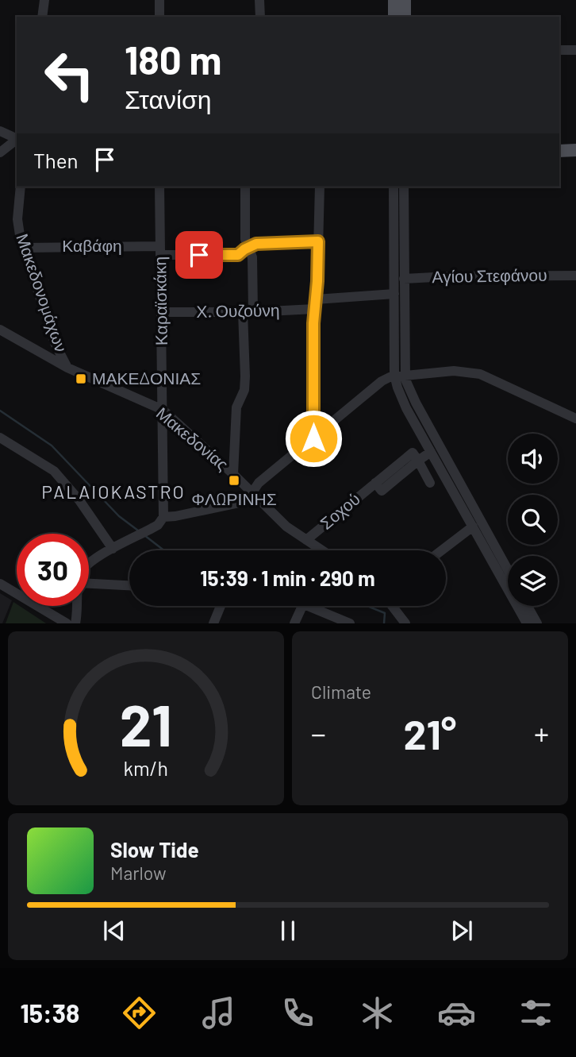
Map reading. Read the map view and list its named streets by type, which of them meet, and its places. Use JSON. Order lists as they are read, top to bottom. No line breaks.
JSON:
{"streets":{"street":["Καβάφη","Αγίου Στεφάνου","Μακεδονομάχων","Καραϊσκάκη","Χ. Ουζούνη","Μακεδονίας","Σοχού"]},"crossings":[["Καβάφη","Μακεδονομάχων"],["Καβάφη","Καραϊσκάκη"],["Μακεδονομάχων","Μακεδονίας"],["Καραϊσκάκη","Χ. Ουζούνη"],["Καραϊσκάκη","Μακεδονίας"],["Μακεδονίας","Σοχού"]],"districts":["PALAIOKASTRO"],"places":{"transit":["ΜΑΚΕΔΟΝΙΑΣ","ΦΛΩΡΙΝΗΣ"]},"page":{"turn":["180 m","Στανίση"],"then":"Then","limit":"30","trip":"15:39 · 1 min · 290 m","tile":"Climate","heat":["−","21°","+"],"song":["Slow Tide","Marlow"],"tabs":"15:38","gauge":["21","km/h"]}}
